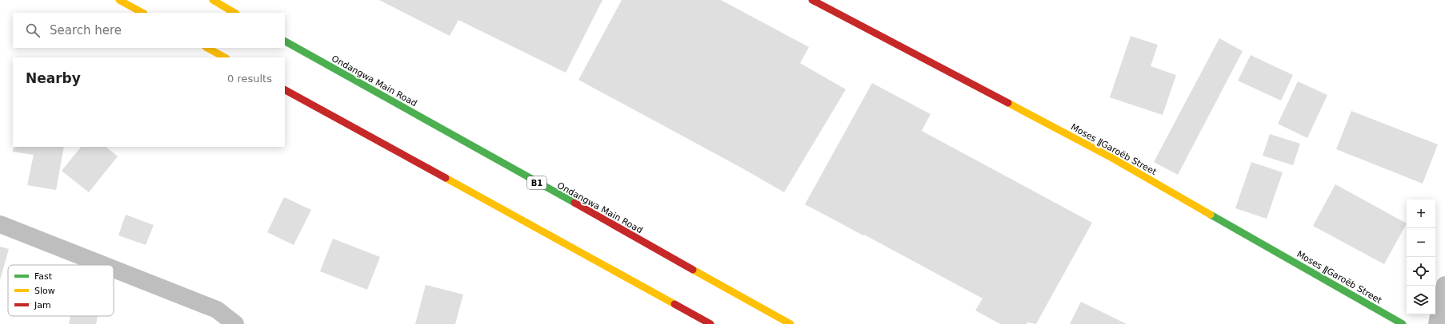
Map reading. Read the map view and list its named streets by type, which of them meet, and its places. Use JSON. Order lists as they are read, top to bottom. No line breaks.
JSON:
{"streets":{"main road":["Ondangwa Main Road","Moses ǁGaroëb Street","B1"]},"legend":["Fast","Slow","Jam"],"page":{"search":"Search here","heading":["Nearby","0 results"],"map_buttons":["+","−"]}}
